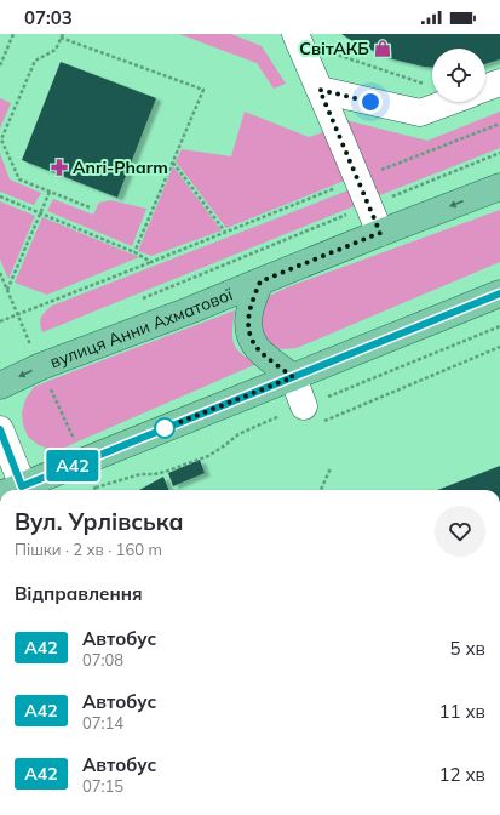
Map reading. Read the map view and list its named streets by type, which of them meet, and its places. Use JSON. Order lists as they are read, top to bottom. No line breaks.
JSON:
{"streets":{"main road":["вулиця Анни Ахматової"]},"places":{"shop":["СвітАКБ"],"pharmacy":["Anri-Pharm"]},"lines":["bus line А42"],"page":{"status":"07:03","on_map":"А42","heading":[["Вул. Урлівська","Пішки · 2 хв · 160 m"],"Відправлення"],"list":[{"mark":"А42","name":"Автобус","note":"07:08","value":"5 хв"},{"mark":"А42","name":"Автобус","note":"07:14","value":"11 хв"},{"mark":"А42","name":"Автобус","note":"07:15","value":"12 хв"}]}}
